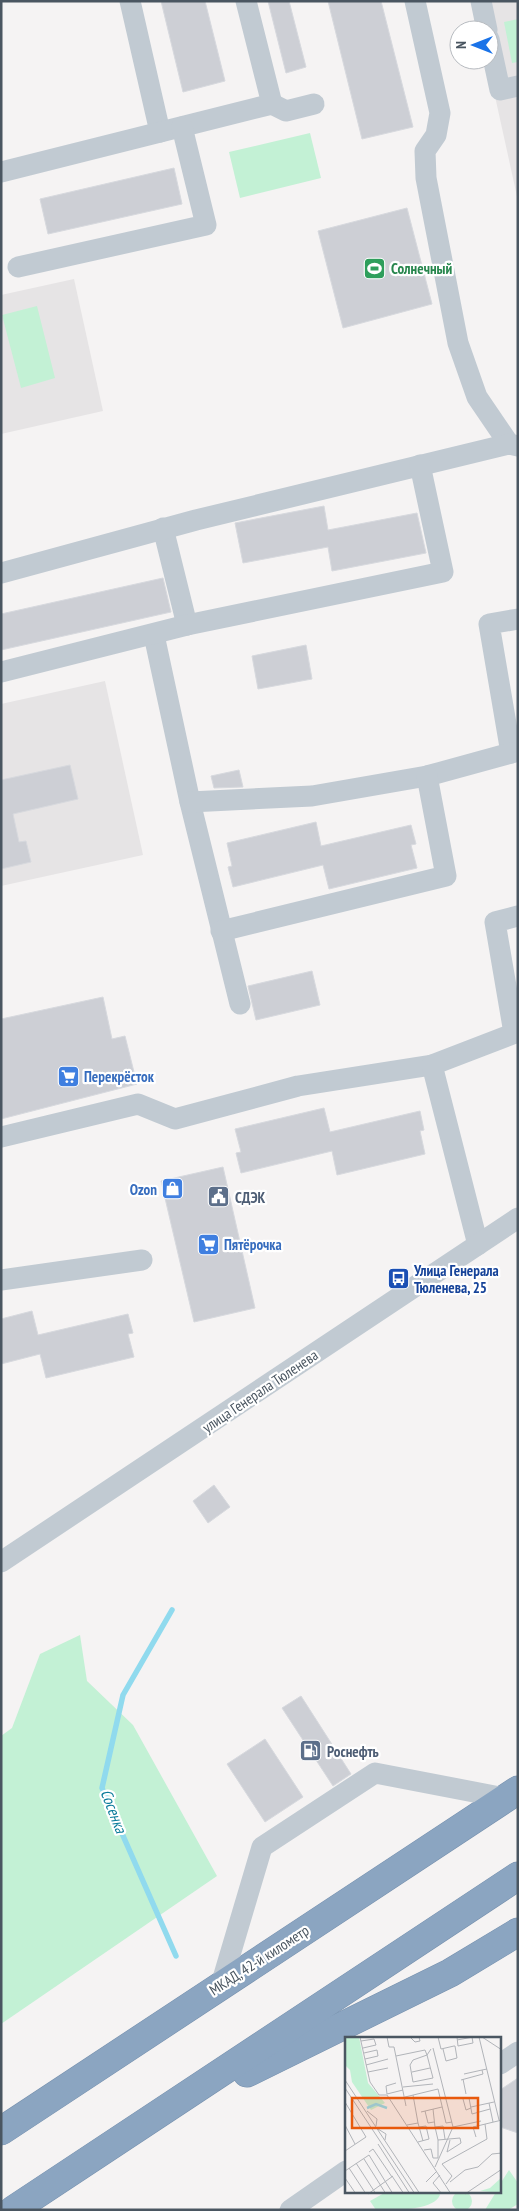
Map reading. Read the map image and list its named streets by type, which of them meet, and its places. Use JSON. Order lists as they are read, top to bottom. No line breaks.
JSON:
{"streets":{"highway":["МКАД, 42-й километр"],"street":["улица Генерала Тюленева"]},"water":["Сосенка"],"places":{"sports":["Солнечный"],"supermarket":["Перекрёсток","Пятёрочка"],"shop":["Ozon"],"public building":["СДЭК"],"bus stop":["Улица Генерала Тюленева, 25"],"fuel station":["Роснефть"]},"north":"left"}
